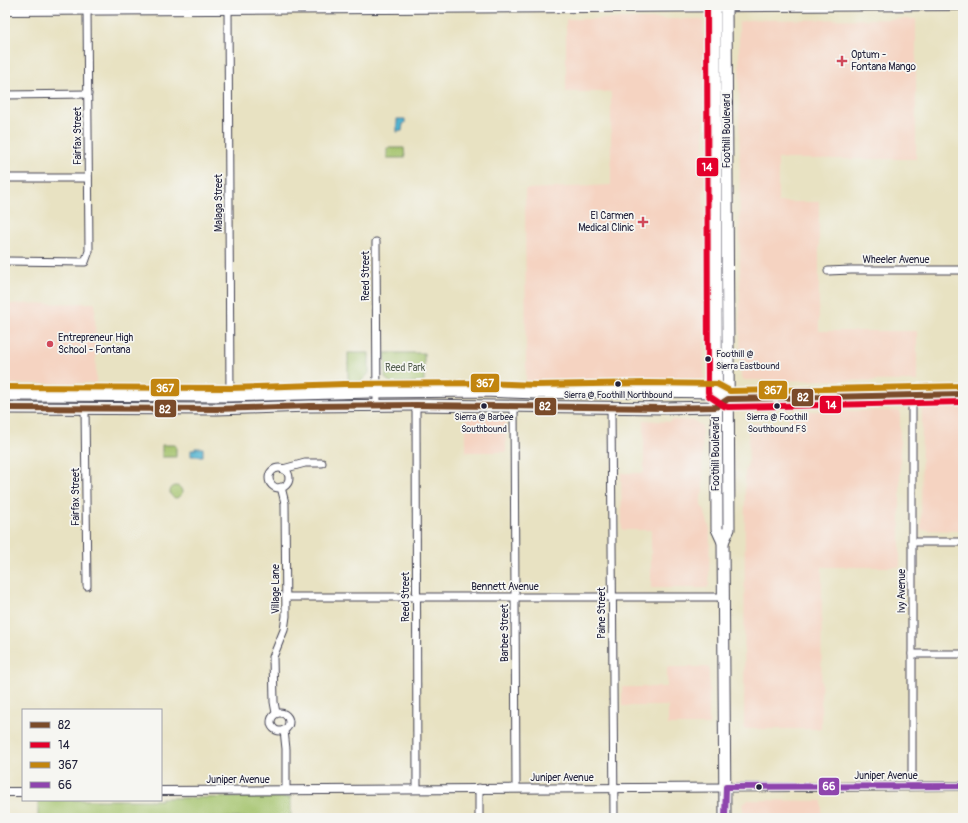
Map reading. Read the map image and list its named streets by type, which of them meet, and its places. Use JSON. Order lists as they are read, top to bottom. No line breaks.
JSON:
{"streets":{"main road":["Foothill Boulevard"],"street":["Fairfax Street","Malaga Street","Wheeler Avenue","Reed Street","Bennett Avenue","Village Lane","Ivy Avenue","Paine Street","Barbee Street","Juniper Avenue"]},"crossings":[["Foothill Boulevard","Bennett Avenue"],["Foothill Boulevard","Juniper Avenue"],["Reed Street","Bennett Avenue"],["Reed Street","Juniper Avenue"],["Bennett Avenue","Village Lane"],["Bennett Avenue","Paine Street"],["Bennett Avenue","Barbee Street"],["Ivy Avenue","Juniper Avenue"],["Paine Street","Juniper Avenue"],["Barbee Street","Juniper Avenue"]],"parks":["Reed Park"],"places":{"health":["Optum - Fontana Mango","El Carmen Medical Clinic"],"other":["Entrepreneur High School - Fontana","Foothill @ Sierra Eastbound","Sierra @ Foothill Northbound","Sierra @ Barbee Southbound","Sierra @ Foothill Southbound FS"]},"lines":["transit line 14","transit line 367","transit line 82","transit line 66"],"legend":["82","14","367","66"]}
